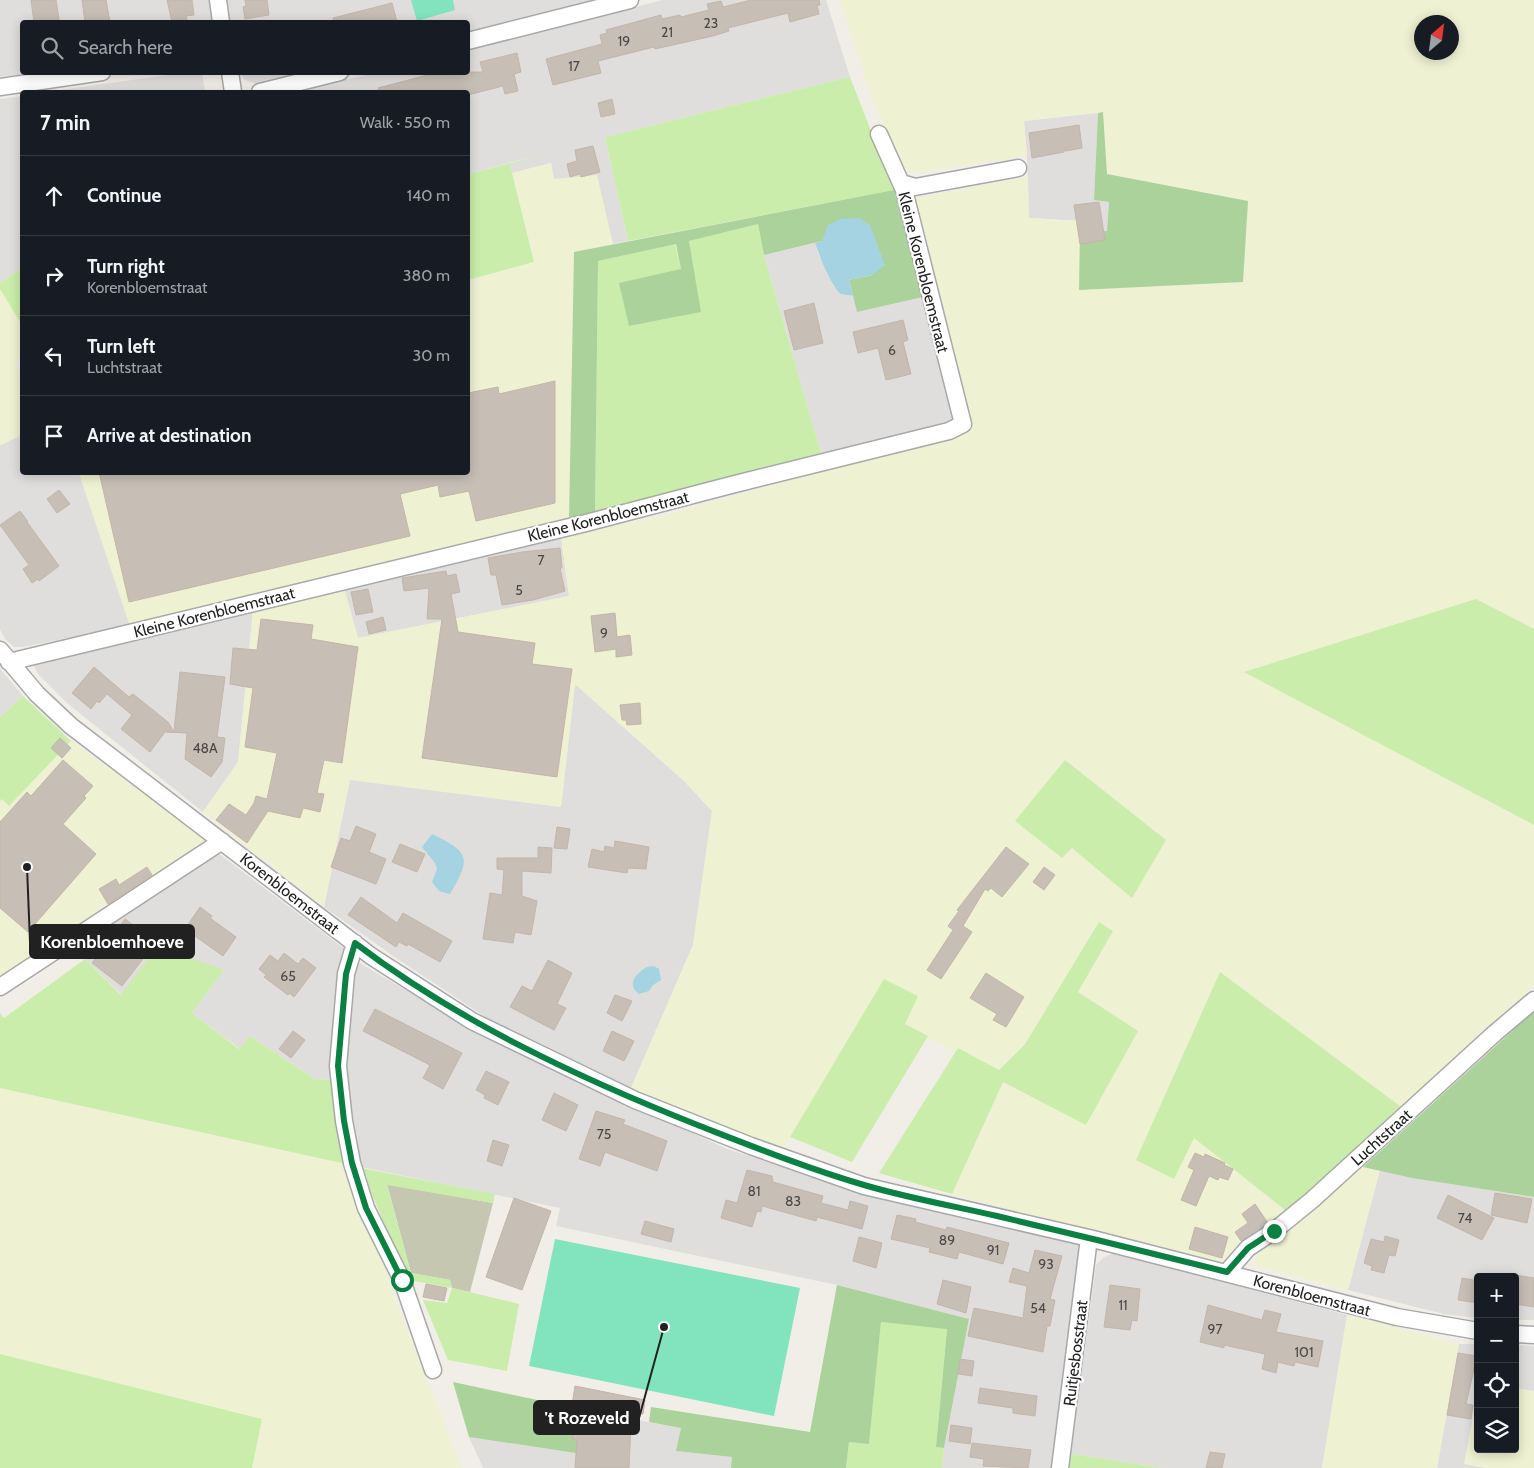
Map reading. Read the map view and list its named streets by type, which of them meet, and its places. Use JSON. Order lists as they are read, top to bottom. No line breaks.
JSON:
{"streets":{"street":["Kleine Korenbloemstraat","Korenbloemstraat","Luchtstraat","Ruitjesbosstraat"]},"crossings":[["Kleine Korenbloemstraat","Korenbloemstraat"],["Korenbloemstraat","Luchtstraat"],["Korenbloemstraat","Ruitjesbosstraat"]],"places":["Korenbloemhoeve","'t Rozeveld"],"house_numbers":["23","21","19","17","6","7","5","9","48A","65","75","81","83","74","89","91","93","11","54","97","101"],"north":"top right","page":{"search":"Search here","heading":["7 min","Walk · 550 m"],"list":[["Continue","140 m"],["Turn right","Korenbloemstraat","380 m"],["Turn left","Luchtstraat","30 m"],"Arrive at destination"],"map_buttons":["+","−"]}}
